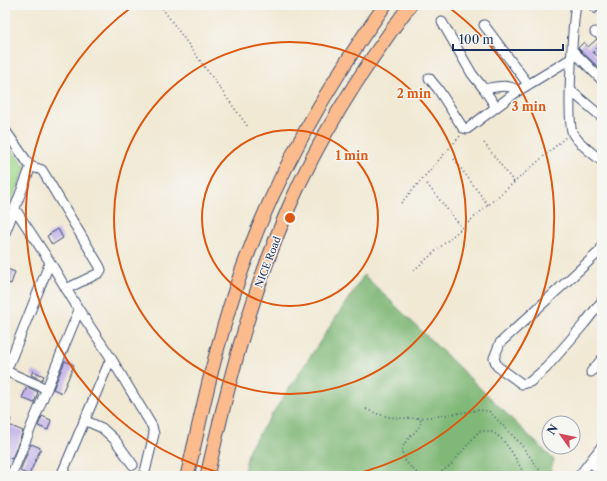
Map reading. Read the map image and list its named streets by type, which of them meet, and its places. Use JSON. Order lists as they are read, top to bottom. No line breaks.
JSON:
{"streets":{"highway":["NICE Road"]},"scale_bar":"100 m","north":"top left","rings":["2 min","3 min","1 min"]}
